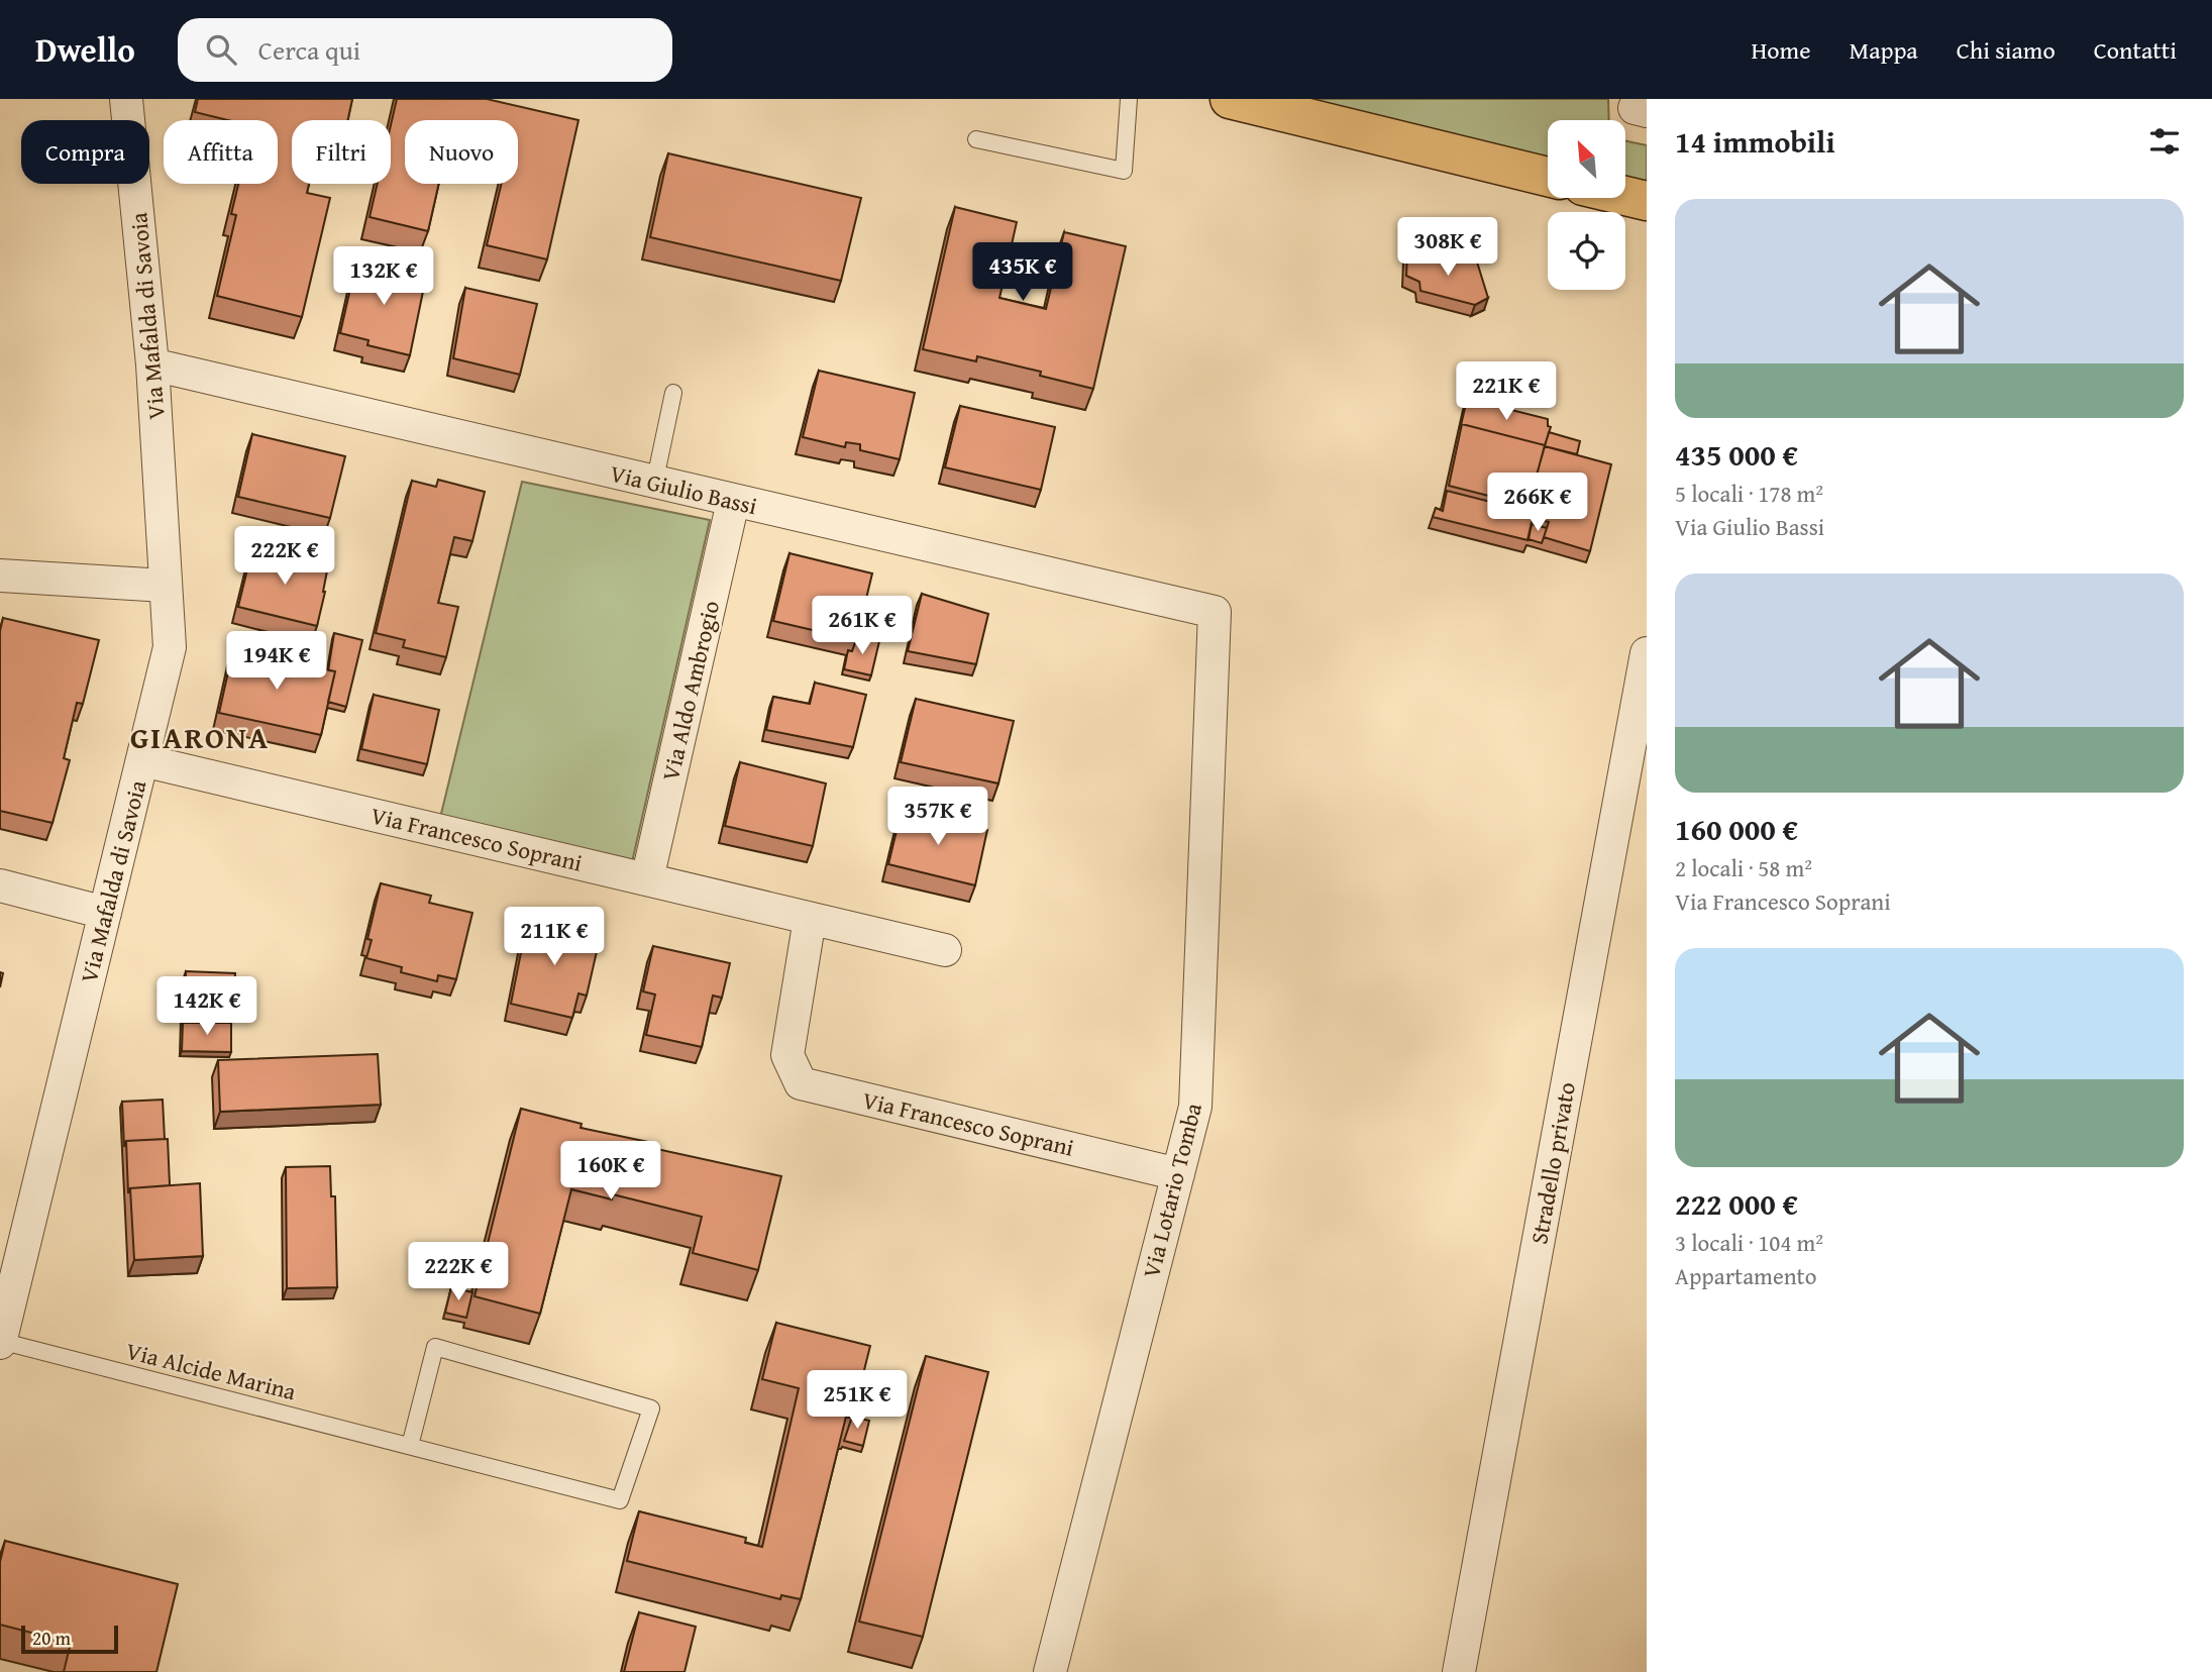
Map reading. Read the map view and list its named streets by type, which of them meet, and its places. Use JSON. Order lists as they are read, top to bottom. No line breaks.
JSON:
{"streets":{"street":["Via Mafalda di Savoia","Via Giulio Bassi","Via Aldo Ambrogio","Via Francesco Soprani","Stradello privato","Via Lotario Tomba"],"lane":["Via Alcide Marina"]},"crossings":[["Via Mafalda di Savoia","Via Giulio Bassi"],["Via Mafalda di Savoia","Via Francesco Soprani"],["Via Mafalda di Savoia","Via Alcide Marina"],["Via Giulio Bassi","Via Aldo Ambrogio"],["Via Giulio Bassi","Via Lotario Tomba"],["Via Aldo Ambrogio","Via Francesco Soprani"],["Via Francesco Soprani","Via Lotario Tomba"]],"districts":["GIARONA"],"scale_bar":"20 m","north":"top left","page":{"header":"Dwello","search":"Cerca qui","nav":["Home","Mappa","Chi siamo","Contatti"],"heading":"14 immobili","chip":["Compra","Affitta","Filtri","Nuovo"],"list":[{"name":"435 000 €","note":"5 locali · 178 m² · Via Giulio Bassi"},{"name":"160 000 €","note":"2 locali · 58 m² · Via Francesco Soprani"},{"name":"222 000 €","note":"3 locali · 104 m² · Appartamento"}],"price":["308K €","435K €","132K €","221K €","266K €","222K €","261K €","194K €","357K €","211K €","142K €","160K €","222K €","251K €"],"scale":"20 m"}}
